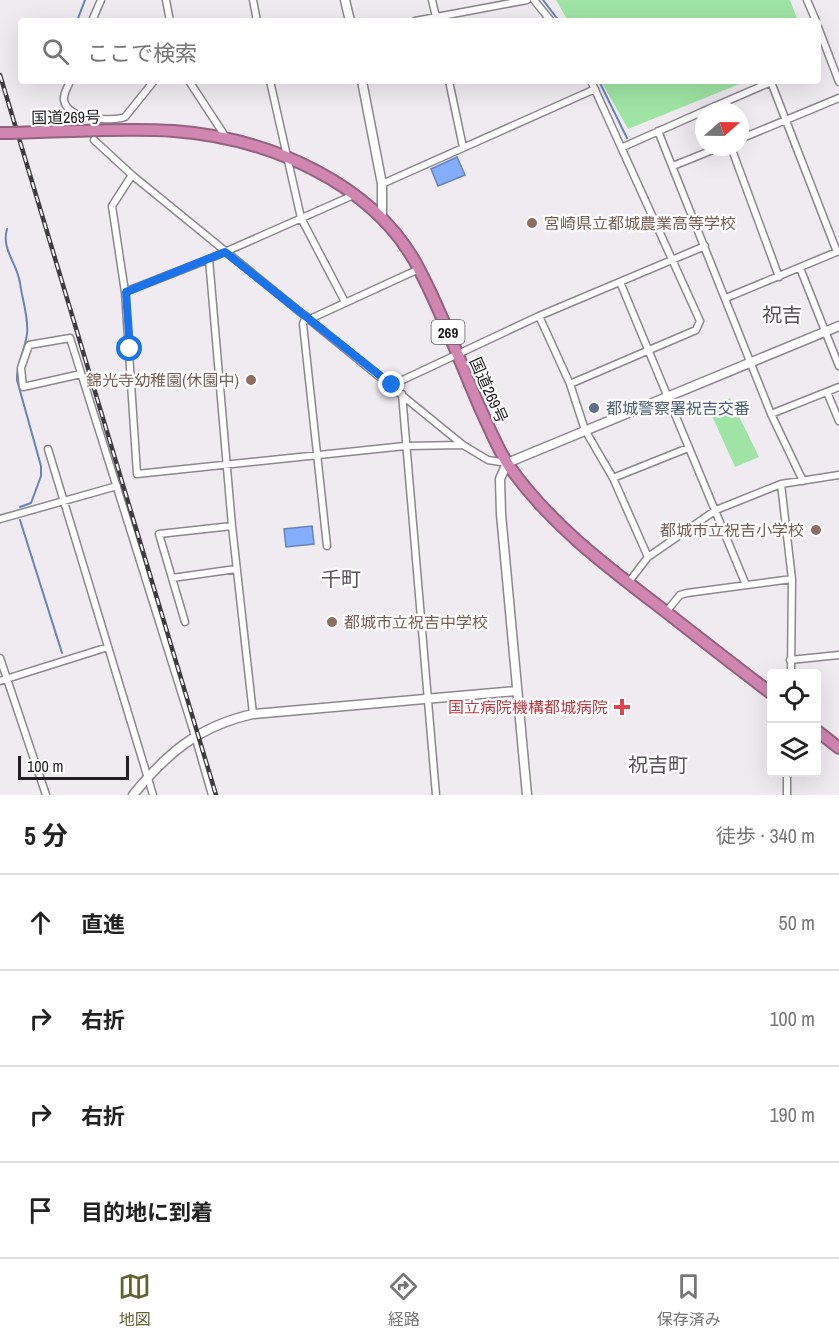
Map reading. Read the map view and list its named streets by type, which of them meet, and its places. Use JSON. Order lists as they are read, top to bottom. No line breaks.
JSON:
{"streets":{"highway":["国道269号","269"]},"districts":["祝吉","千町","祝吉町"],"places":{"other":["宮崎県立都城農業高等学校","錦光寺幼稚園(休園中)","都城警察署祝吉交番","都城市立祝吉小学校","都城市立祝吉中学校"],"health":["国立病院機構都城病院"]},"scale_bar":"100 m","north":"right","page":{"search":"ここで検索","scale":"100 m","heading":["5 分","徒歩 · 340 m"],"list":[["直進","50 m"],["右折","100 m"],["右折","190 m"],"目的地に到着"],"nav":["地図","経路","保存済み"]}}
